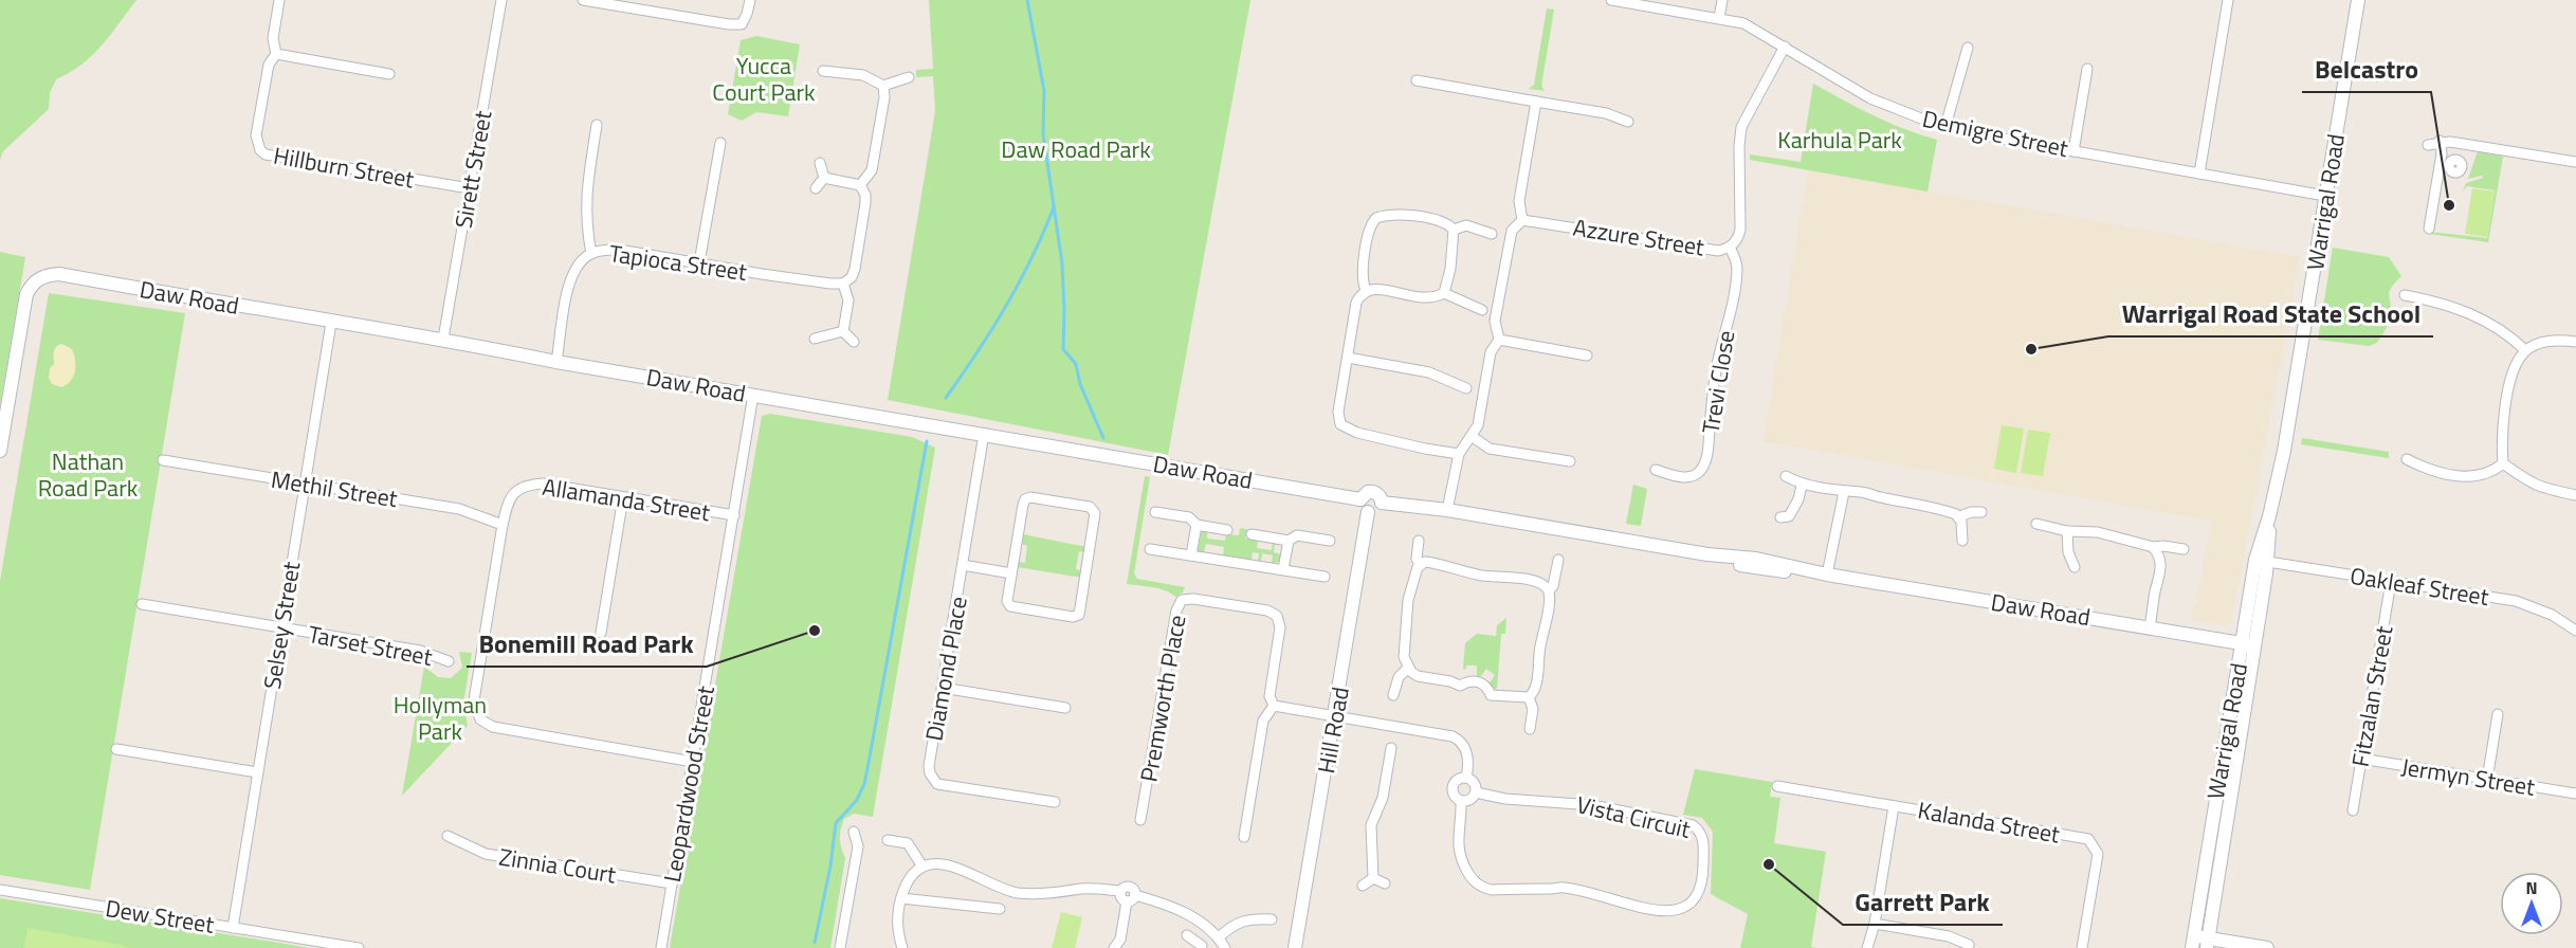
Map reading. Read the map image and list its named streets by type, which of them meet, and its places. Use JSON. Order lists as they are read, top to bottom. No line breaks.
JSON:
{"streets":{"street":["Demigre Street","Hillburn Street","Sirett Street","Warrigal Road","Azzure Street","Tapioca Street","Daw Road","Trevi Close","Methil Street","Allamanda Street","Oakleaf Street","Selsey Street","Tarset Street","Diamond Place","Fitzalan Street","Premworth Place","Hill Road","Jermyn Street","Leopardwood Street","Vista Circuit","Kalanda Street","Zinnia Court","Dew Street"]},"crossings":[["Demigre Street","Warrigal Road"],["Demigre Street","Azzure Street"],["Hillburn Street","Sirett Street"],["Sirett Street","Daw Road"],["Warrigal Road","Daw Road"],["Warrigal Road","Oakleaf Street"],["Azzure Street","Trevi Close"],["Tapioca Street","Daw Road"],["Daw Road","Selsey Street"],["Daw Road","Diamond Place"],["Daw Road","Hill Road"],["Daw Road","Leopardwood Street"],["Methil Street","Allamanda Street"],["Methil Street","Selsey Street"],["Allamanda Street","Leopardwood Street"],["Oakleaf Street","Fitzalan Street"],["Selsey Street","Tarset Street"],["Selsey Street","Dew Street"],["Fitzalan Street","Jermyn Street"],["Leopardwood Street","Zinnia Court"]],"parks":["Yucca Court Park","Karhula Park","Daw Road Park","Nathan Road Park","Hollyman Park"],"places":["Belcastro","Warrigal Road State School","Bonemill Road Park","Garrett Park"],"north":"top"}
